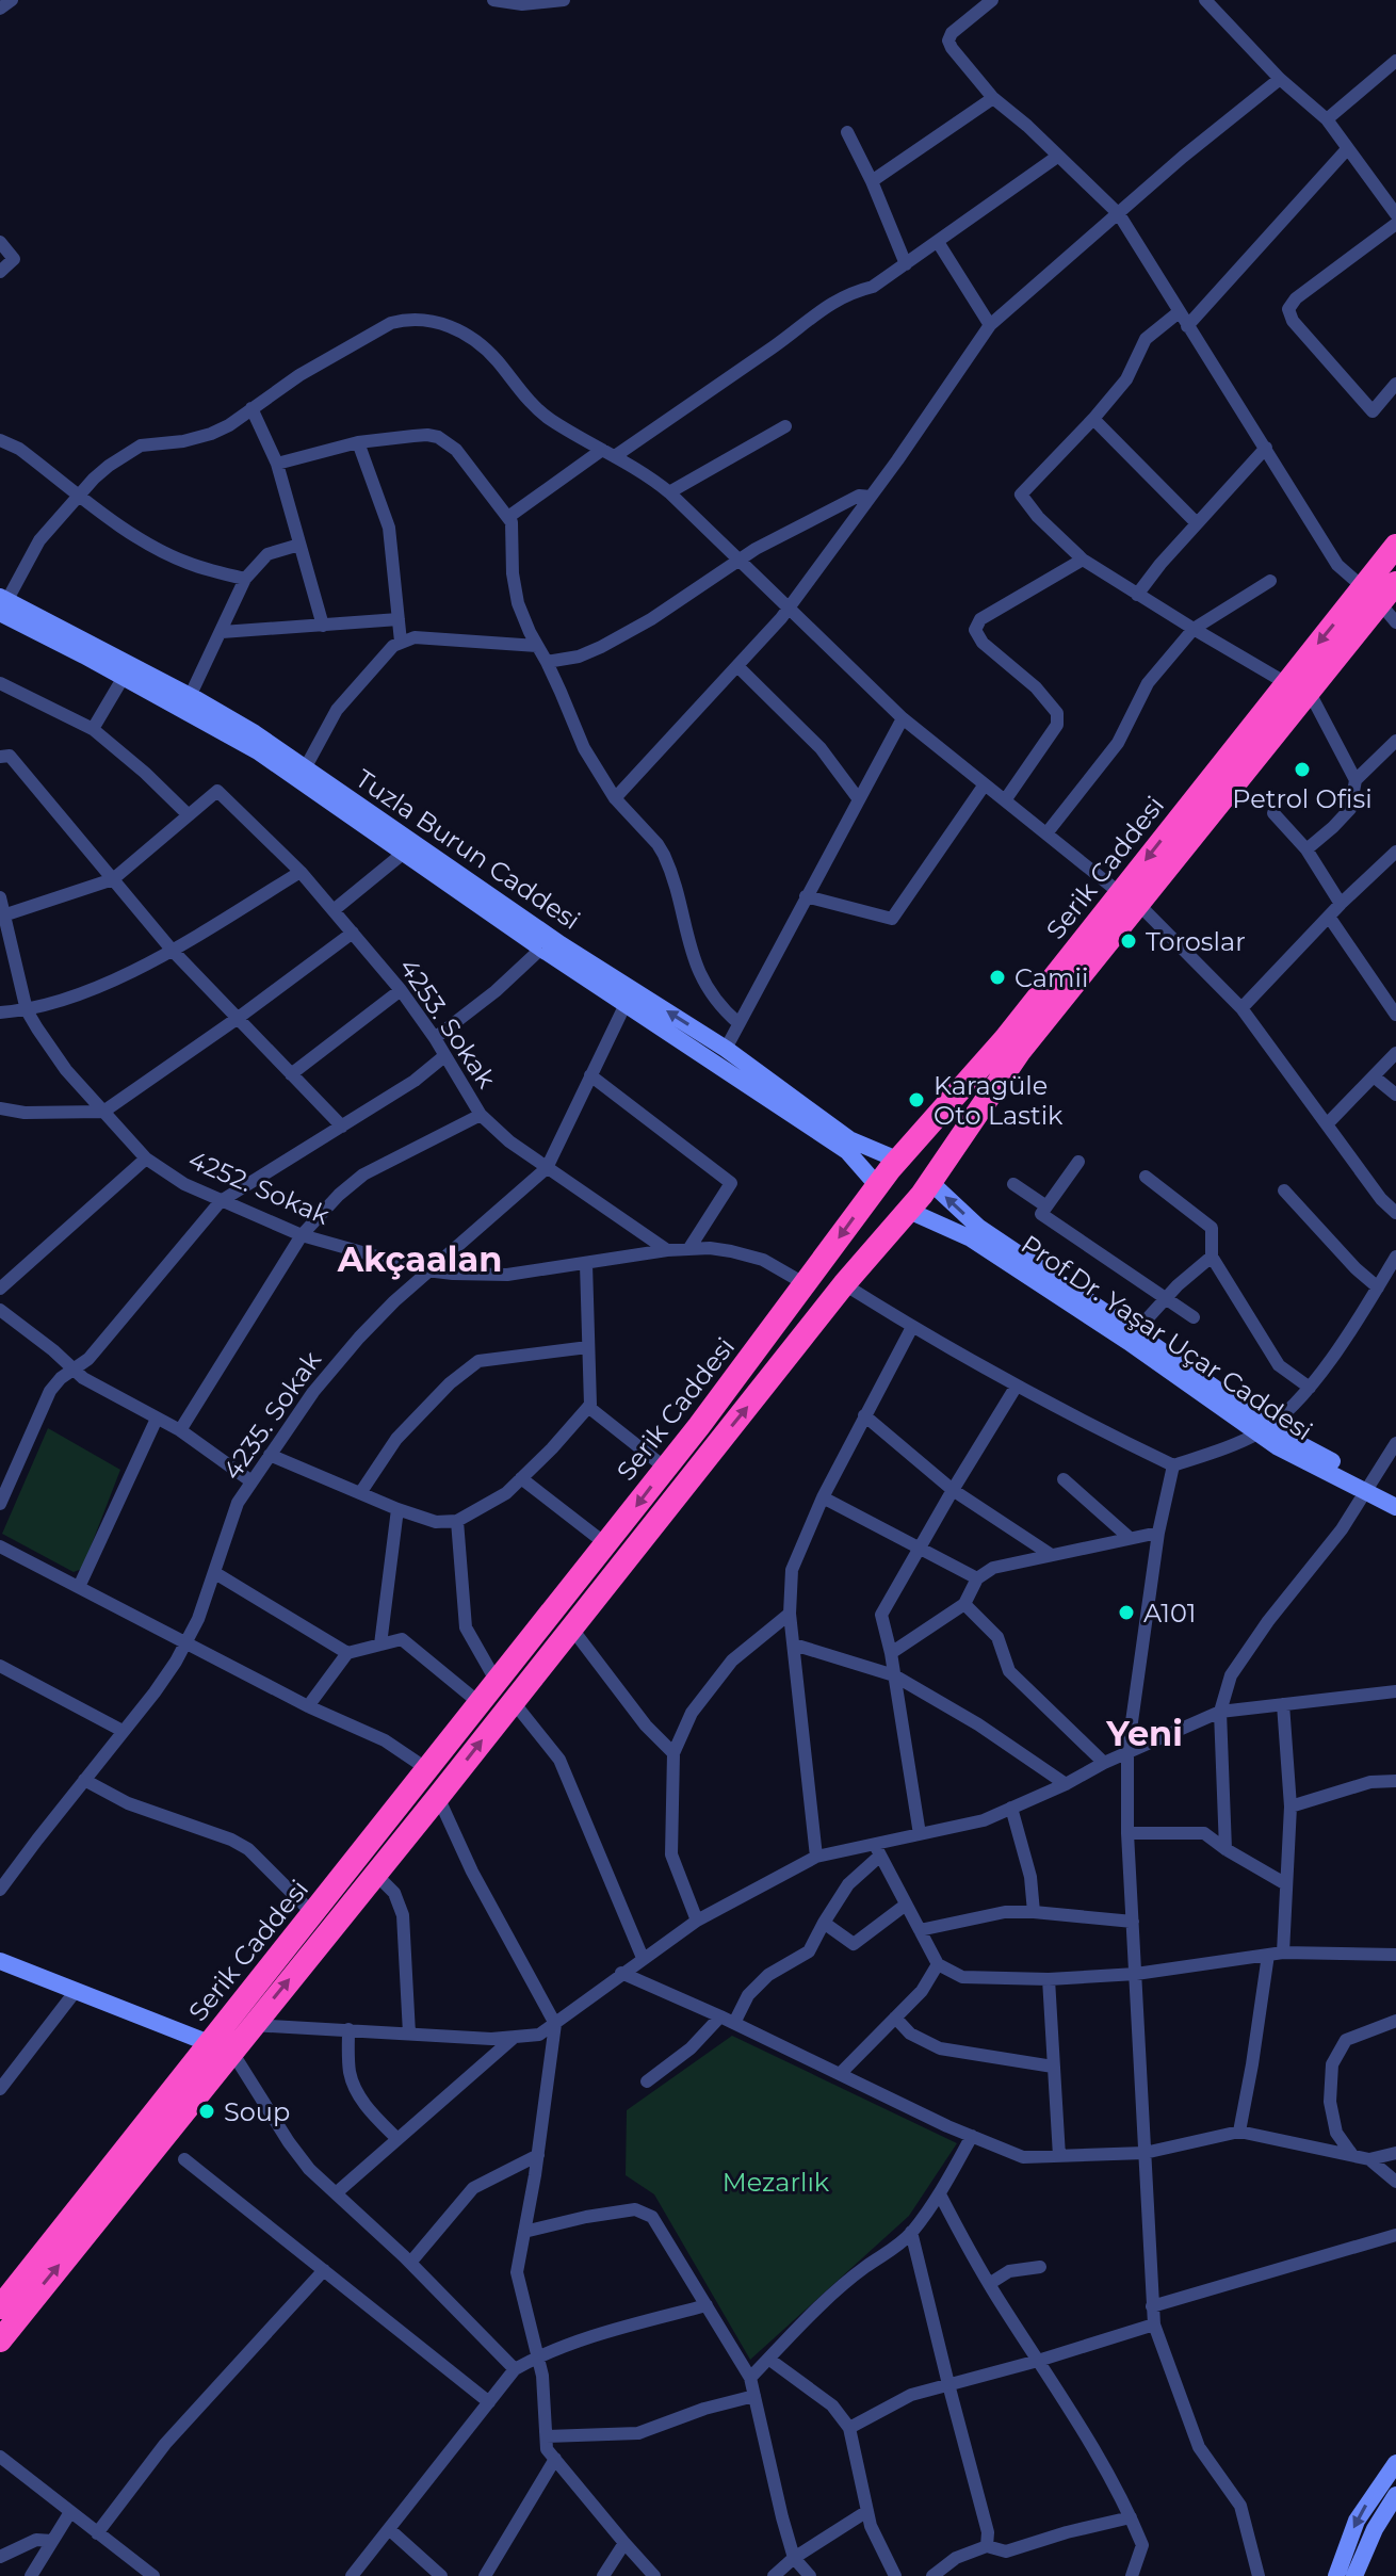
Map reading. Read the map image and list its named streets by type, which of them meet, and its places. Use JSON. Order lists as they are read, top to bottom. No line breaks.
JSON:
{"streets":{"highway":["Serik Caddesi"],"main road":["Tuzla Burun Caddesi","Prof.Dr. Yaşar Uçar Caddesi"],"street":["4253. Sokak","4252. Sokak","4235. Sokak"]},"crossings":[["Tuzla Burun Caddesi","Serik Caddesi"],["Tuzla Burun Caddesi","Prof.Dr. Yaşar Uçar Caddesi"],["Tuzla Burun Caddesi","4235. Sokak"],["Serik Caddesi","4252. Sokak"],["Serik Caddesi","Prof.Dr. Yaşar Uçar Caddesi"],["4253. Sokak","4252. Sokak"],["4253. Sokak","4235. Sokak"],["4252. Sokak","4235. Sokak"]],"districts":["Akçaalan","Yeni"],"parks":["Mezarlık"],"places":["Petrol Ofisi","Toroslar","Camii","Karagüle Oto Lastik","A101","Soup"]}
